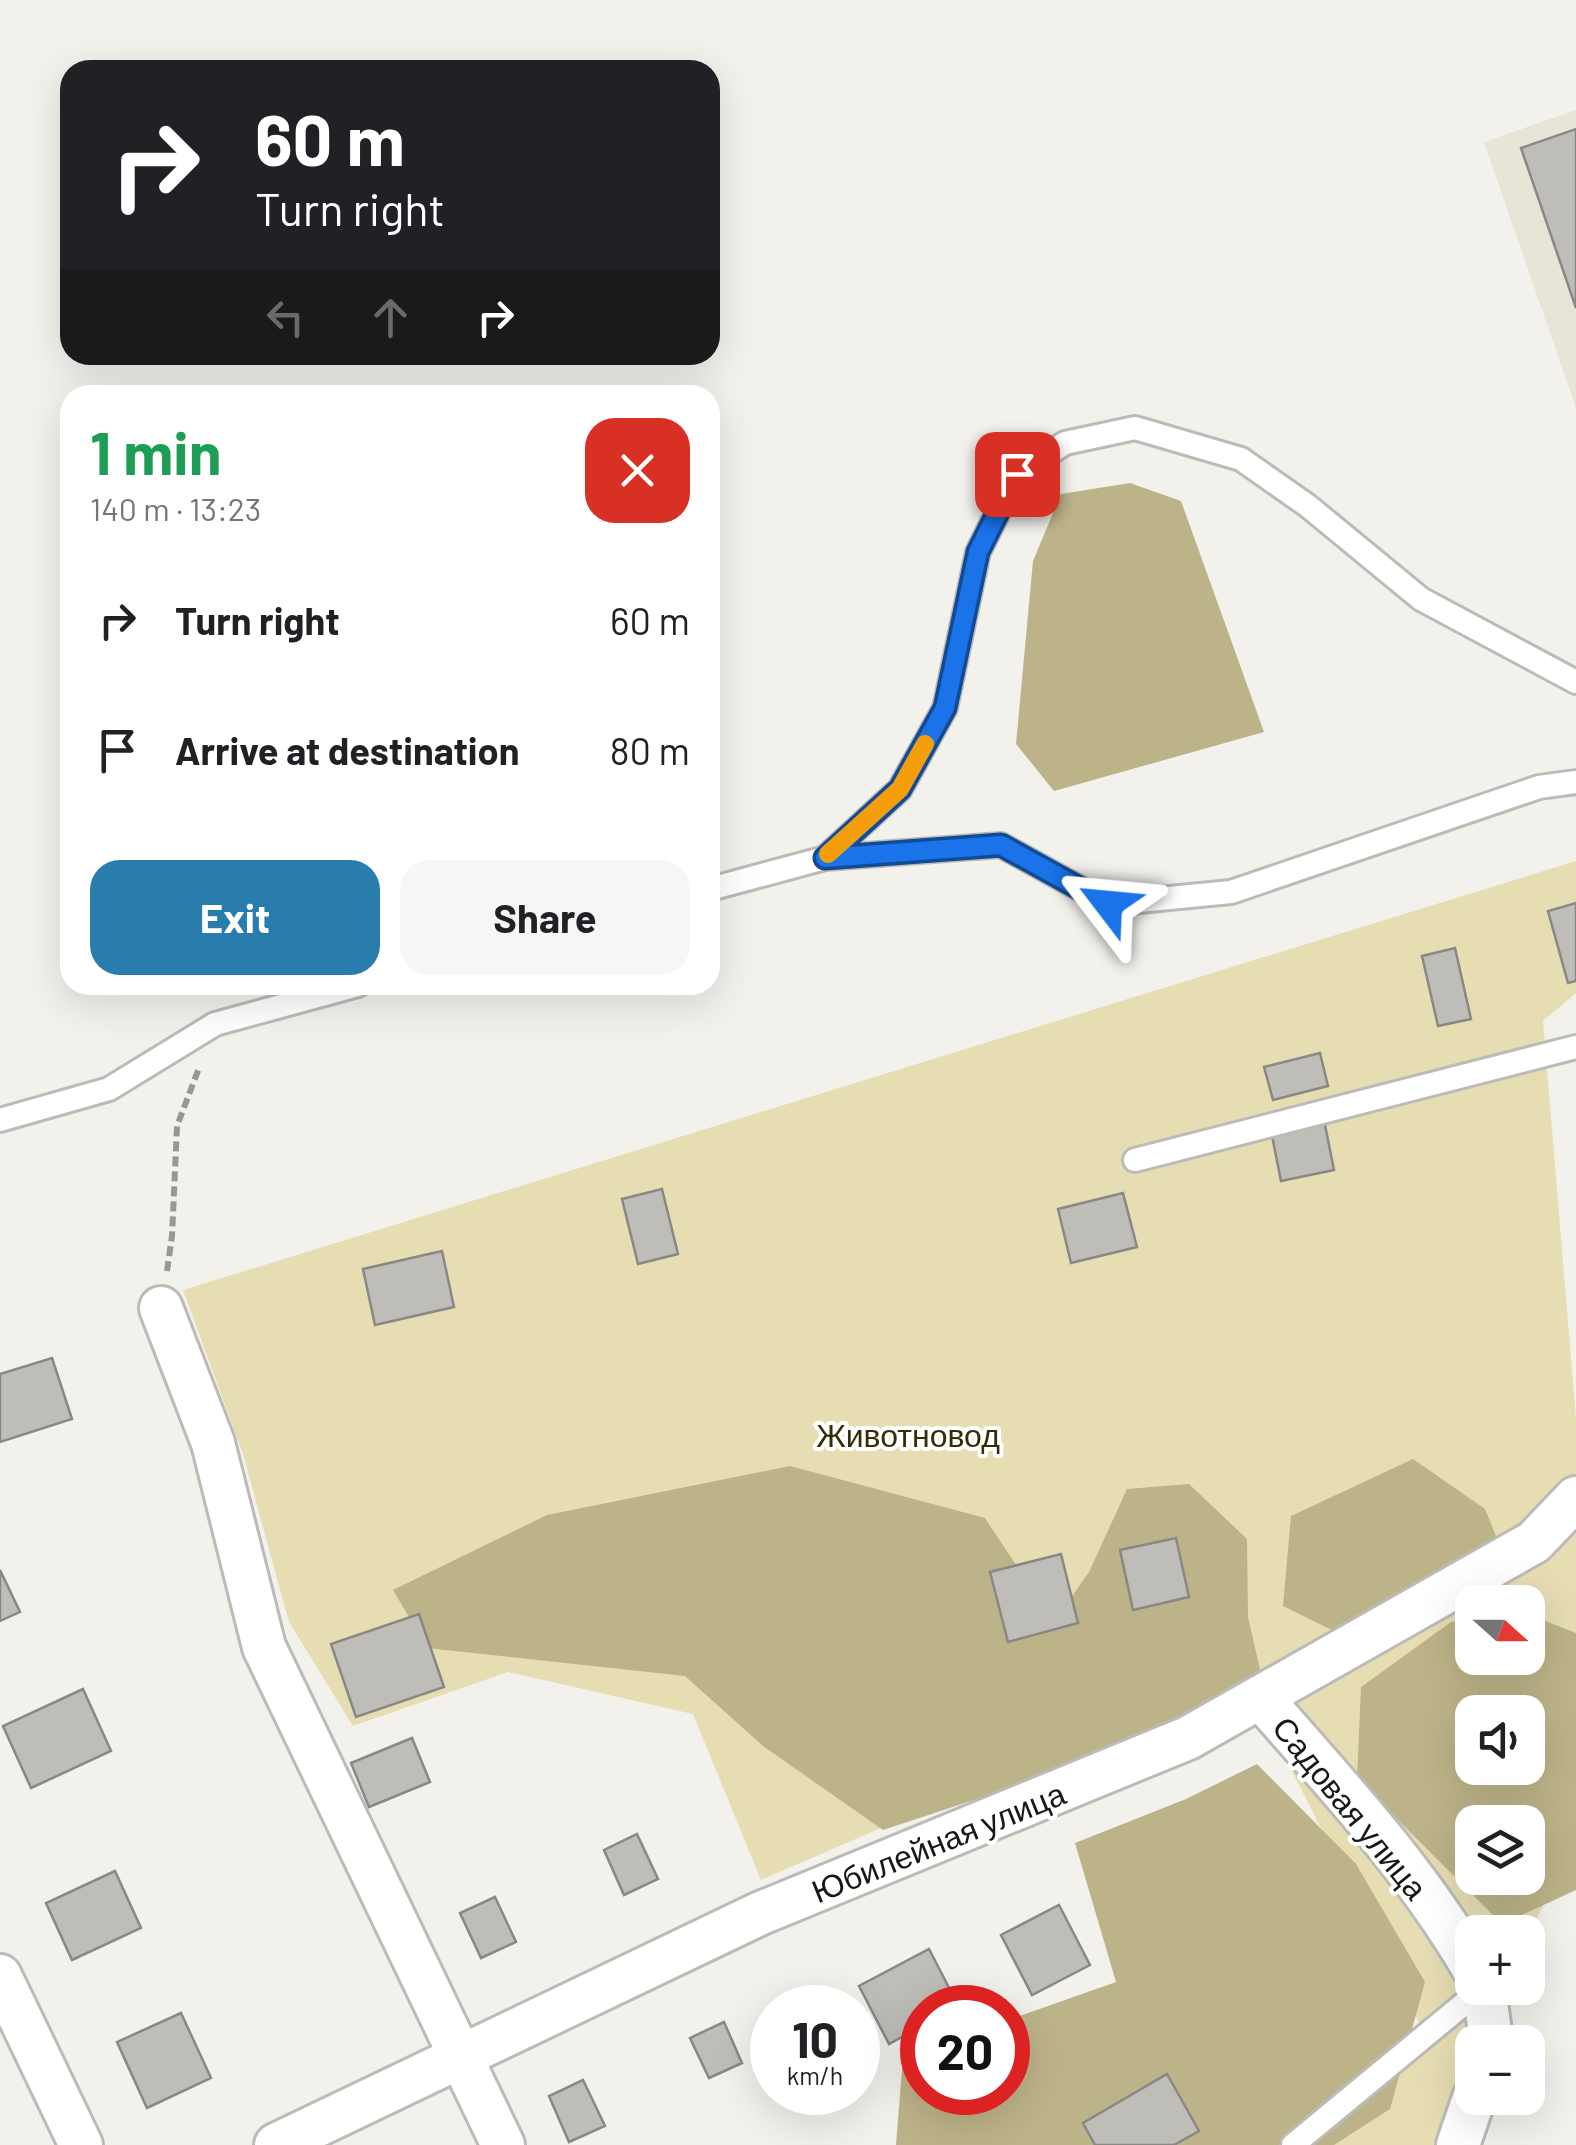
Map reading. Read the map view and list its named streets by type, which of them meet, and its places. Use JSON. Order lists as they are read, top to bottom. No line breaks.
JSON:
{"streets":{"street":["Садовая улица","Юбилейная улица"]},"crossings":[["Садовая улица","Юбилейная улица"]],"parks":["Животновод"],"north":"right","page":{"turn":["60 m","Turn right"],"heading":["1 min","140 m · 13:23"],"list":[{"name":"Turn right","value":"60 m"},{"name":"Arrive at destination","value":"80 m"}],"buttons":["Exit","Share"],"map_buttons":["+","−"],"speed":"10 km/h","limit":"20"}}
